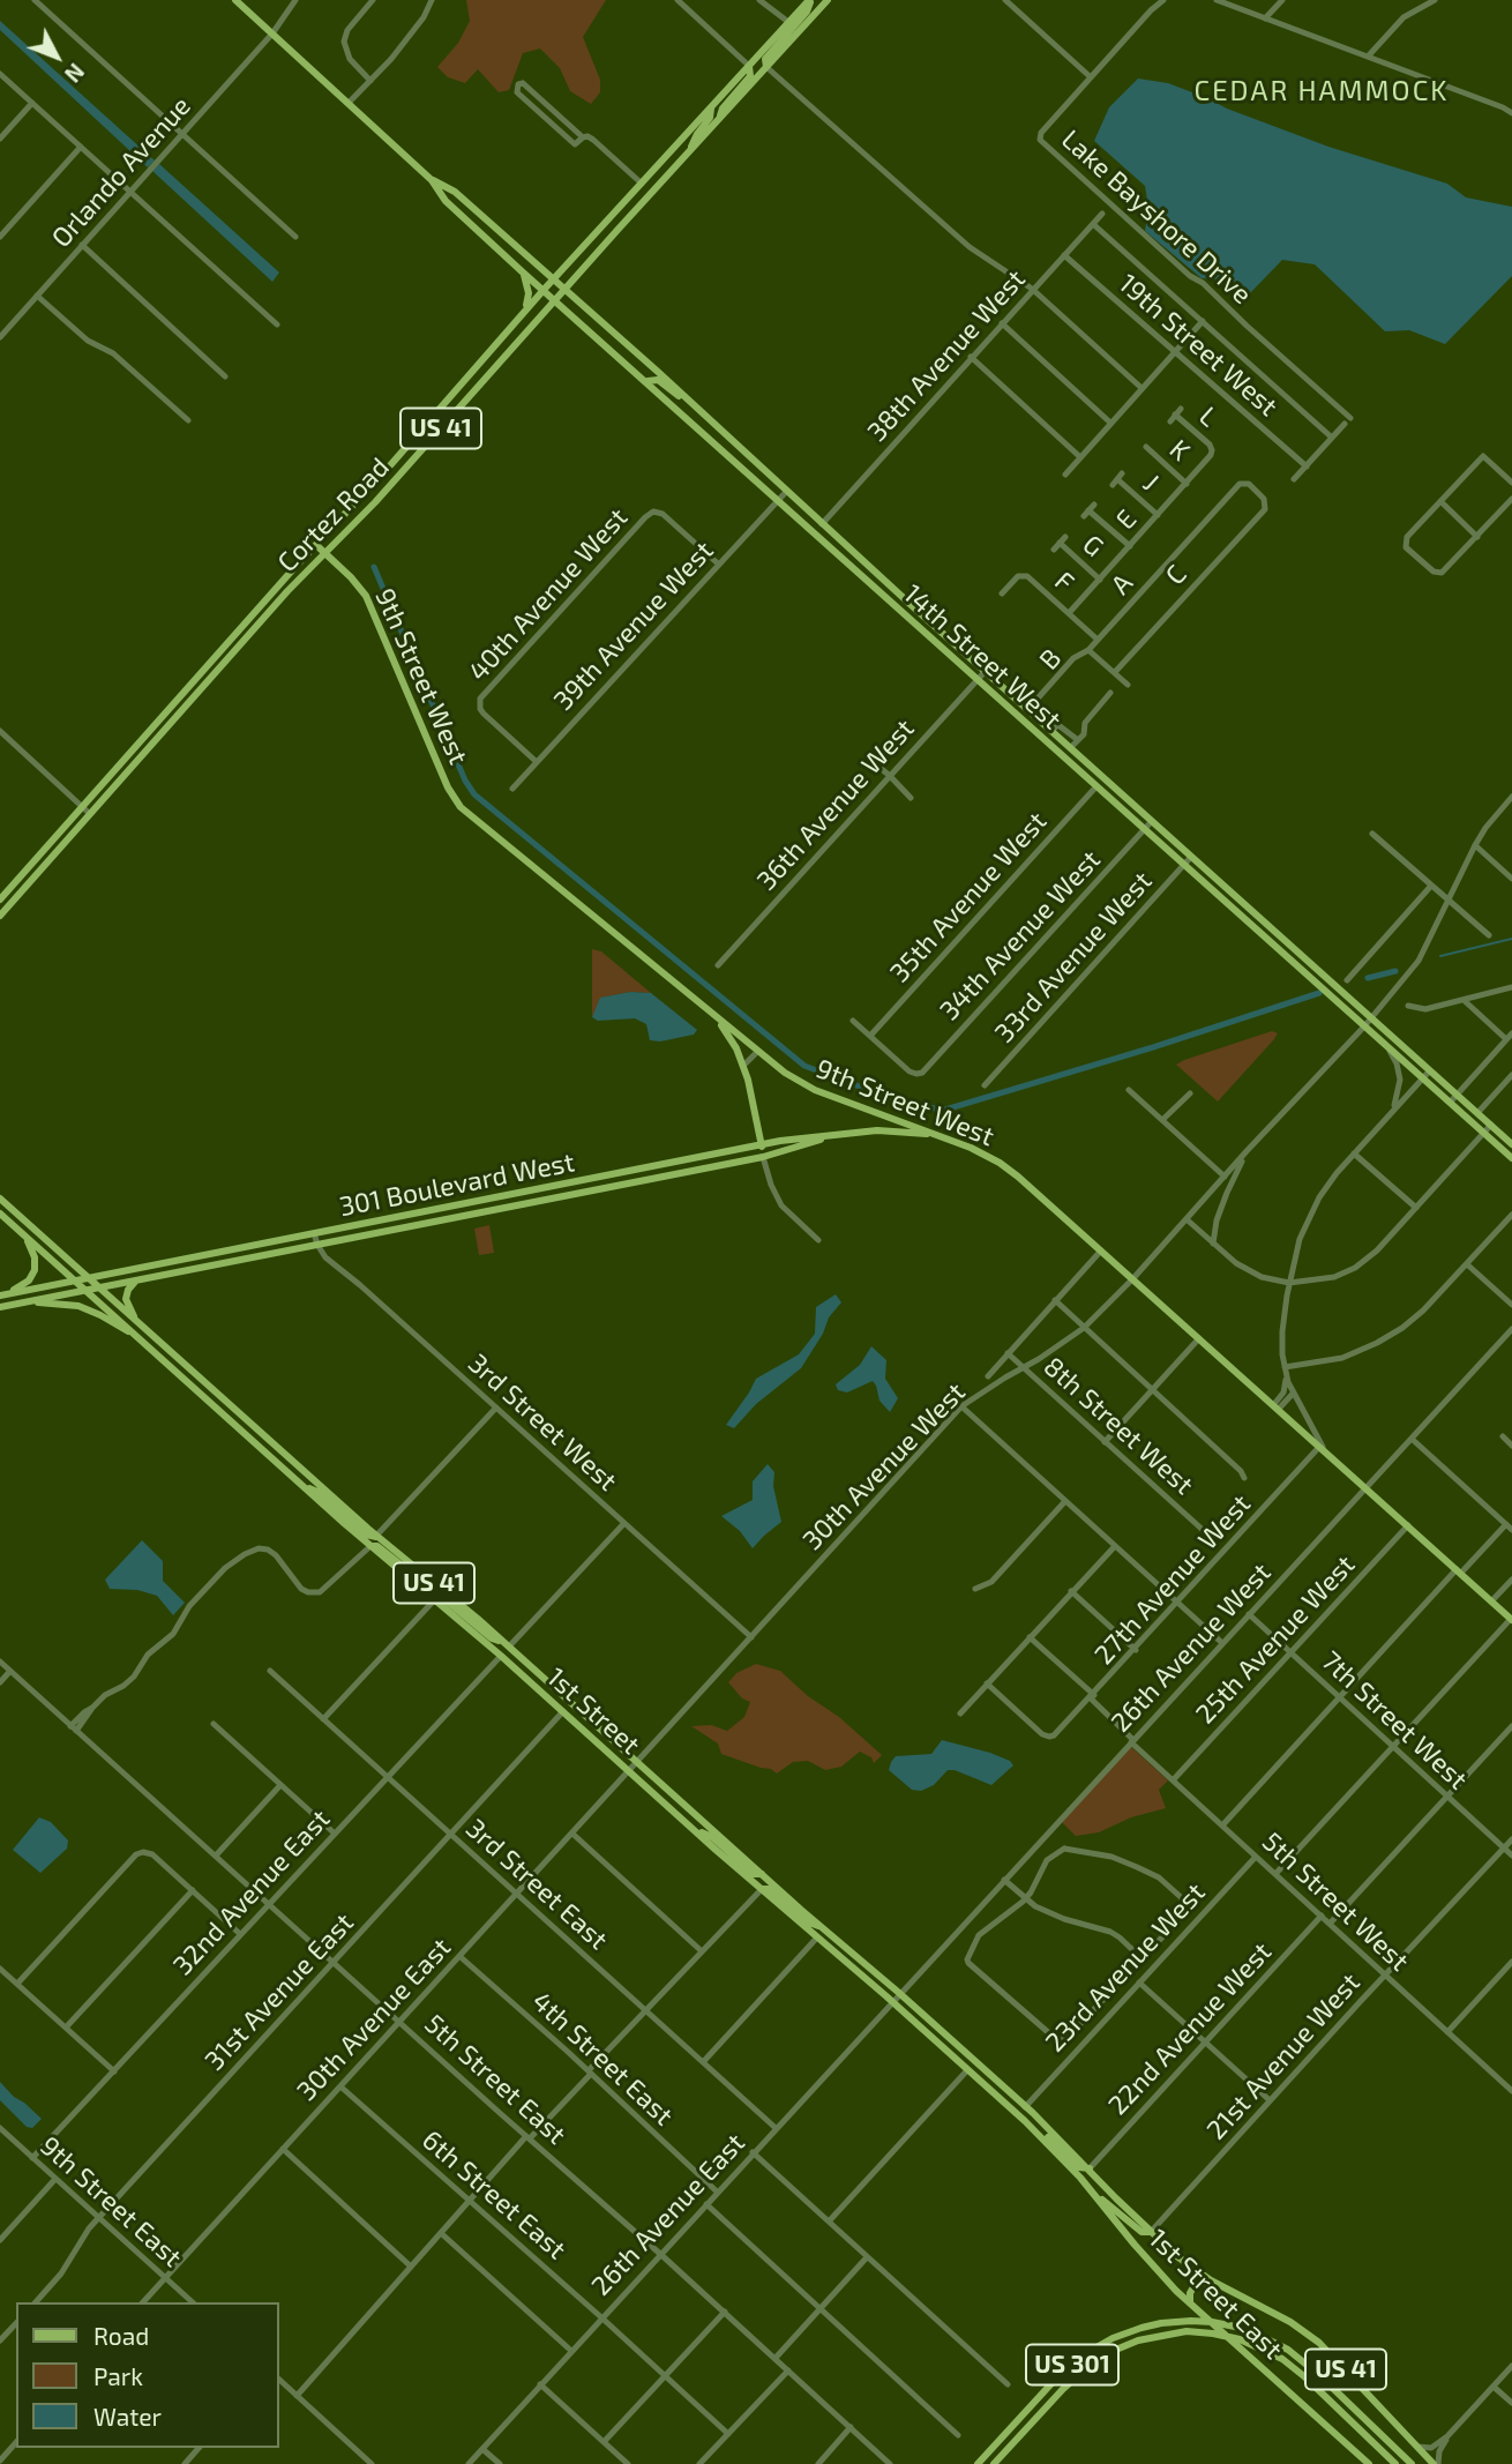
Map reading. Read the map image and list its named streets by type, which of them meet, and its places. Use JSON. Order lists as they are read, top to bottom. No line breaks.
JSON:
{"streets":{"main road":["US 41","Cortez Road","14th Street West","9th Street West","301 Boulevard West","1st Street","1st Street East","US 301"],"street":["Orlando Avenue","Lake Bayshore Drive","19th Street West","38th Avenue West","L","K","J","E","G","C","F","A","40th Avenue West","39th Avenue West","36th Avenue West","35th Avenue West","34th Avenue West","33rd Avenue West","3rd Street West","8th Street West","30th Avenue West","27th Avenue West","25th Avenue West","26th Avenue West","7th Street West","3rd Street East","32nd Avenue East","5th Street West","23rd Avenue West","31st Avenue East","30th Avenue East","22nd Avenue West","21st Avenue West","4th Street East","5th Street East","6th Street East","9th Street East","26th Avenue East"]},"crossings":[["Orlando Avenue","14th Street West"],["19th Street West","38th Avenue West"],["38th Avenue West","14th Street West"],["L","E"],["US 41","301 Boulevard West"],["US 41","1st Street"],["US 41","22nd Avenue West"],["US 41","21st Avenue West"],["K","E"],["J","E"],["Cortez Road","14th Street West"],["Cortez Road","9th Street West"],["E","G"],["E","F"],["C","A"],["F","A"],["A","14th Street West"],["40th Avenue West","39th Avenue West"],["39th Avenue West","14th Street West"],["14th Street West","36th Avenue West"],["14th Street West","35th Avenue West"],["14th Street West","34th Avenue West"],["14th Street West","33rd Avenue West"],["14th Street West","30th Avenue West"],["9th Street West","301 Boulevard West"],["9th Street West","30th Avenue West"],["9th Street West","27th Avenue West"],["9th Street West","25th Avenue West"],["9th Street West","26th Avenue West"],["35th Avenue West","34th Avenue West"],["301 Boulevard West","3rd Street West"],["301 Boulevard West","1st Street"],["3rd Street West","30th Avenue West"],["8th Street West","30th Avenue West"],["30th Avenue West","1st Street"],["30th Avenue West","30th Avenue East"],["27th Avenue West","5th Street West"],["25th Avenue West","7th Street West"],["25th Avenue West","5th Street West"],["26th Avenue West","1st Street"],["26th Avenue West","7th Street West"],["26th Avenue West","5th Street West"],["26th Avenue West","26th Avenue East"],["1st Street","32nd Avenue East"],["1st Street","23rd Avenue West"],["1st Street","31st Avenue East"],["1st Street","30th Avenue East"],["1st Street","22nd Avenue West"],["1st Street","26th Avenue East"],["1st Street","1st Street East"],["7th Street West","21st Avenue West"],["3rd Street East","32nd Avenue East"],["3rd Street East","31st Avenue East"],["3rd Street East","30th Avenue East"],["3rd Street East","26th Avenue East"],["32nd Avenue East","5th Street East"],["32nd Avenue East","9th Street East"],["5th Street West","23rd Avenue West"],["5th Street West","22nd Avenue West"],["5th Street West","21st Avenue West"],["31st Avenue East","5th Street East"],["31st Avenue East","9th Street East"],["30th Avenue East","4th Street East"],["30th Avenue East","5th Street East"],["30th Avenue East","6th Street East"],["30th Avenue East","9th Street East"],["4th Street East","26th Avenue East"],["5th Street East","26th Avenue East"],["6th Street East","26th Avenue East"]],"districts":["CEDAR HAMMOCK"],"legend":["Road","Park","Water"],"north":"bottom right"}
